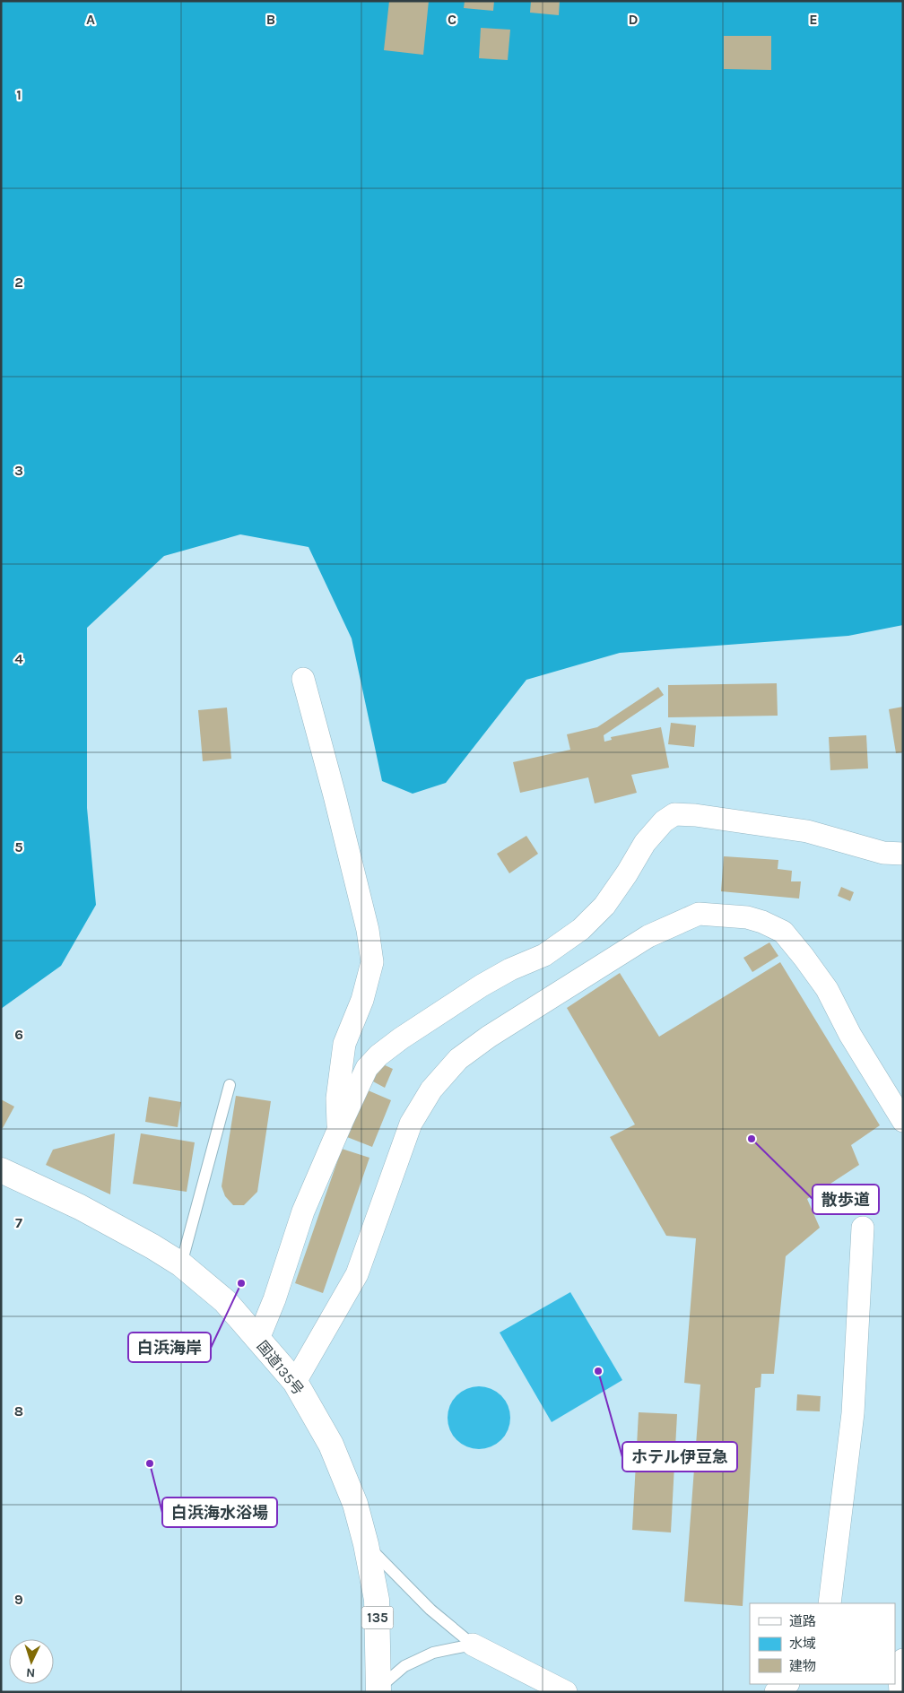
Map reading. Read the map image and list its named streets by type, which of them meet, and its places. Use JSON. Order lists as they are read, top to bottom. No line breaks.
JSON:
{"streets":{"highway":["国道135号","135"]},"places":["散歩道","白浜海岸","ホテル伊豆急","白浜海水浴場"],"legend":["道路","水域","建物"],"north":"bottom","grid":{"columns":["A","B","C","D","E"],"rows":["1","2","3","4","5","6","7","8","9"]}}
